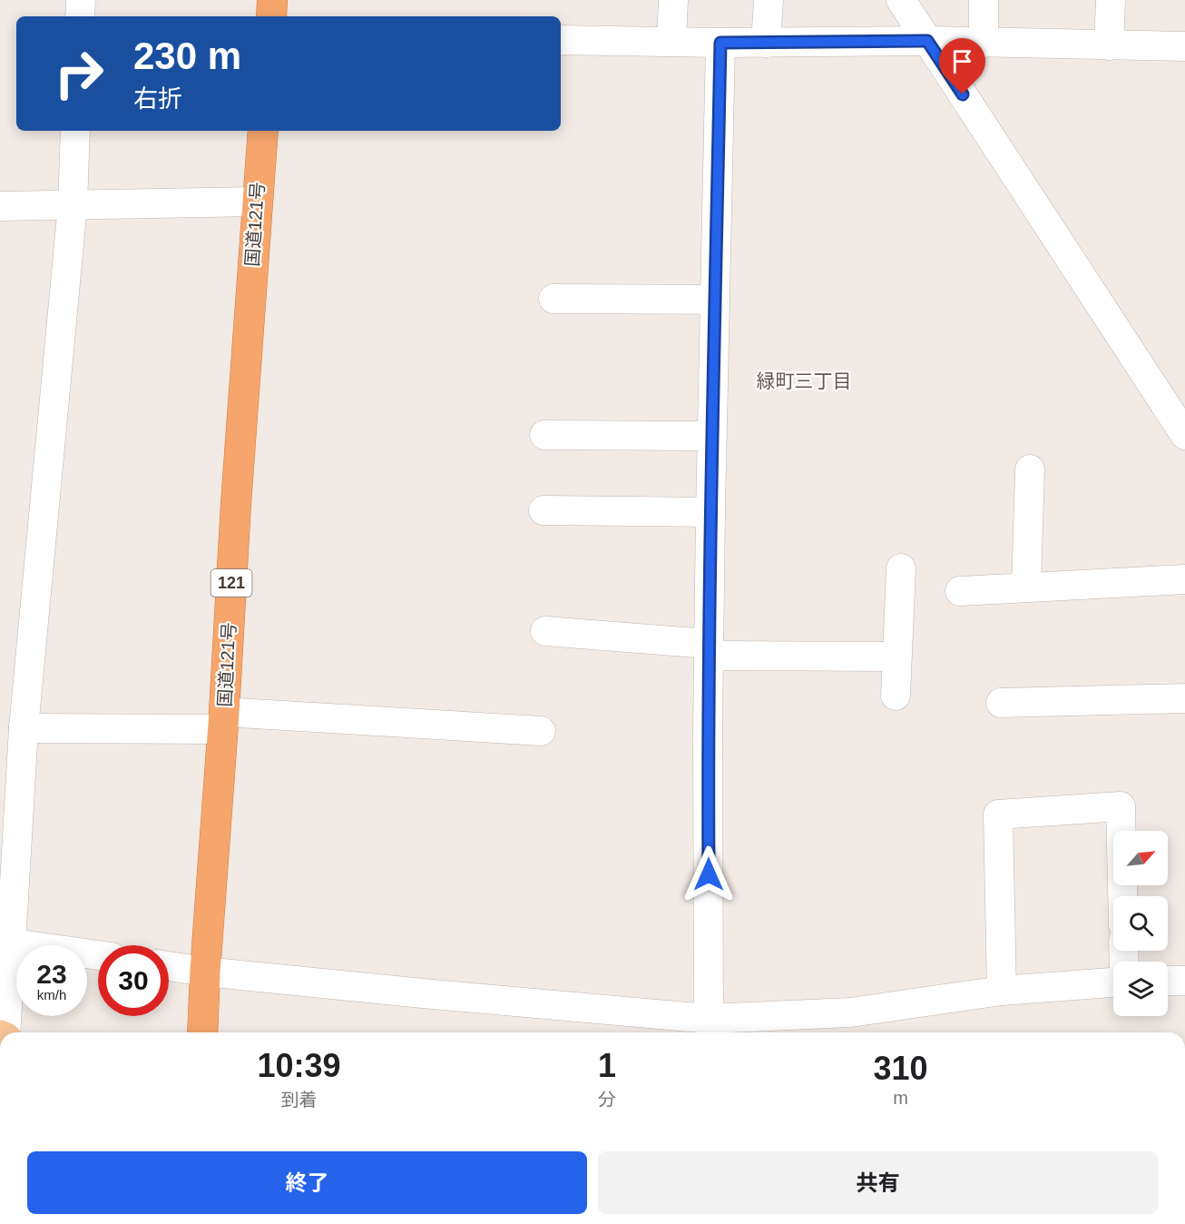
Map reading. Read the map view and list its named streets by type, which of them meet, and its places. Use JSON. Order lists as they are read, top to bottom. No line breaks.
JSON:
{"streets":{"highway":["国道121号","121"]},"districts":["緑町三丁目"],"north":"top right","page":{"turn":["230 m","右折"],"speed":"23 km/h","limit":"30","eta":["10:39","到着","1","分","310","m"],"buttons":["終了","共有"]}}
